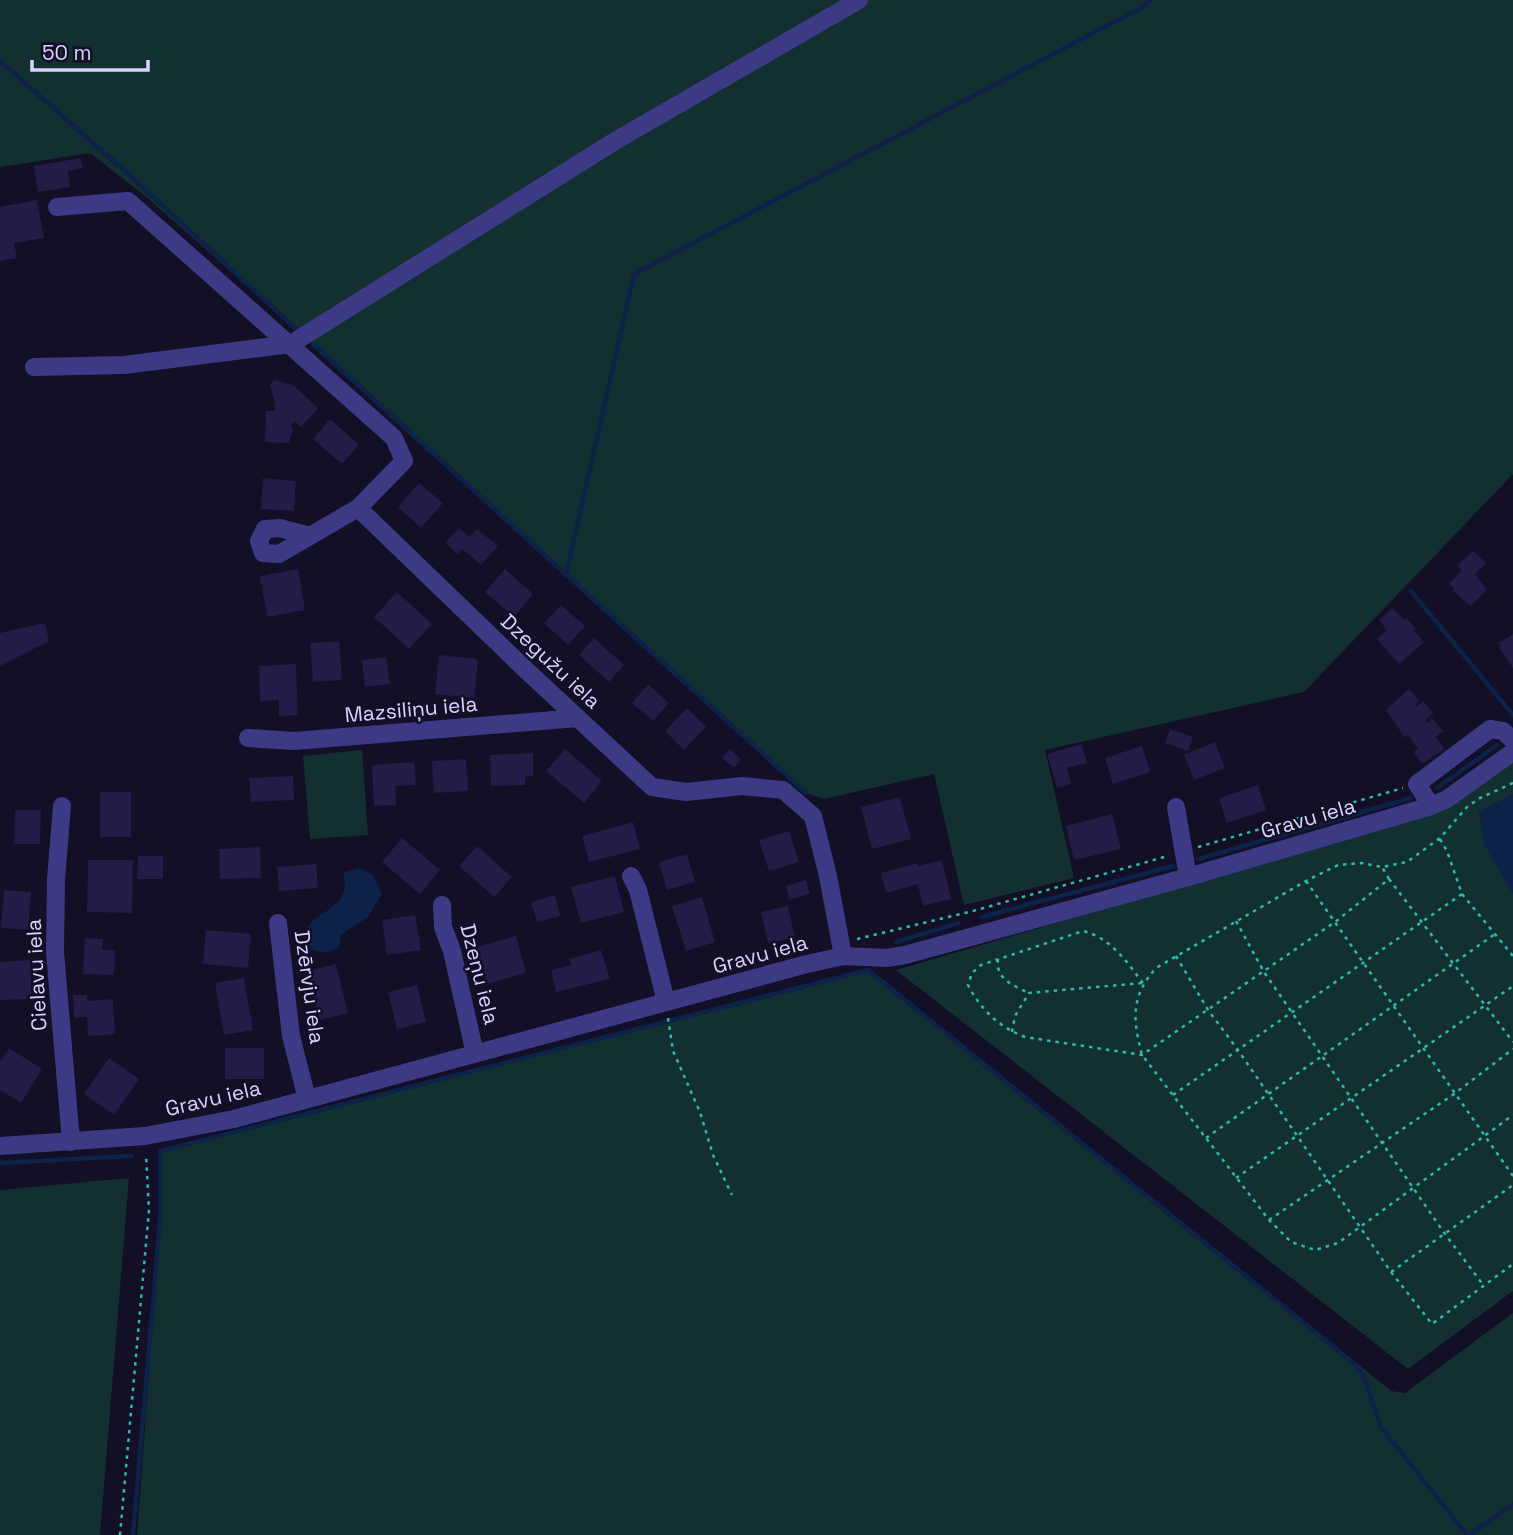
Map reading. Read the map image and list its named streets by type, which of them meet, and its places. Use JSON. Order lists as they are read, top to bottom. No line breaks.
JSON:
{"streets":{"street":["Dzegužu iela","Mazsiliņu iela","Gravu iela","Dzeņu iela","Cielavu iela","Dzērvju iela"]},"crossings":[["Dzegužu iela","Mazsiliņu iela"],["Dzegužu iela","Gravu iela"],["Gravu iela","Dzeņu iela"],["Gravu iela","Cielavu iela"],["Gravu iela","Dzērvju iela"]],"scale_bar":"50 m"}
